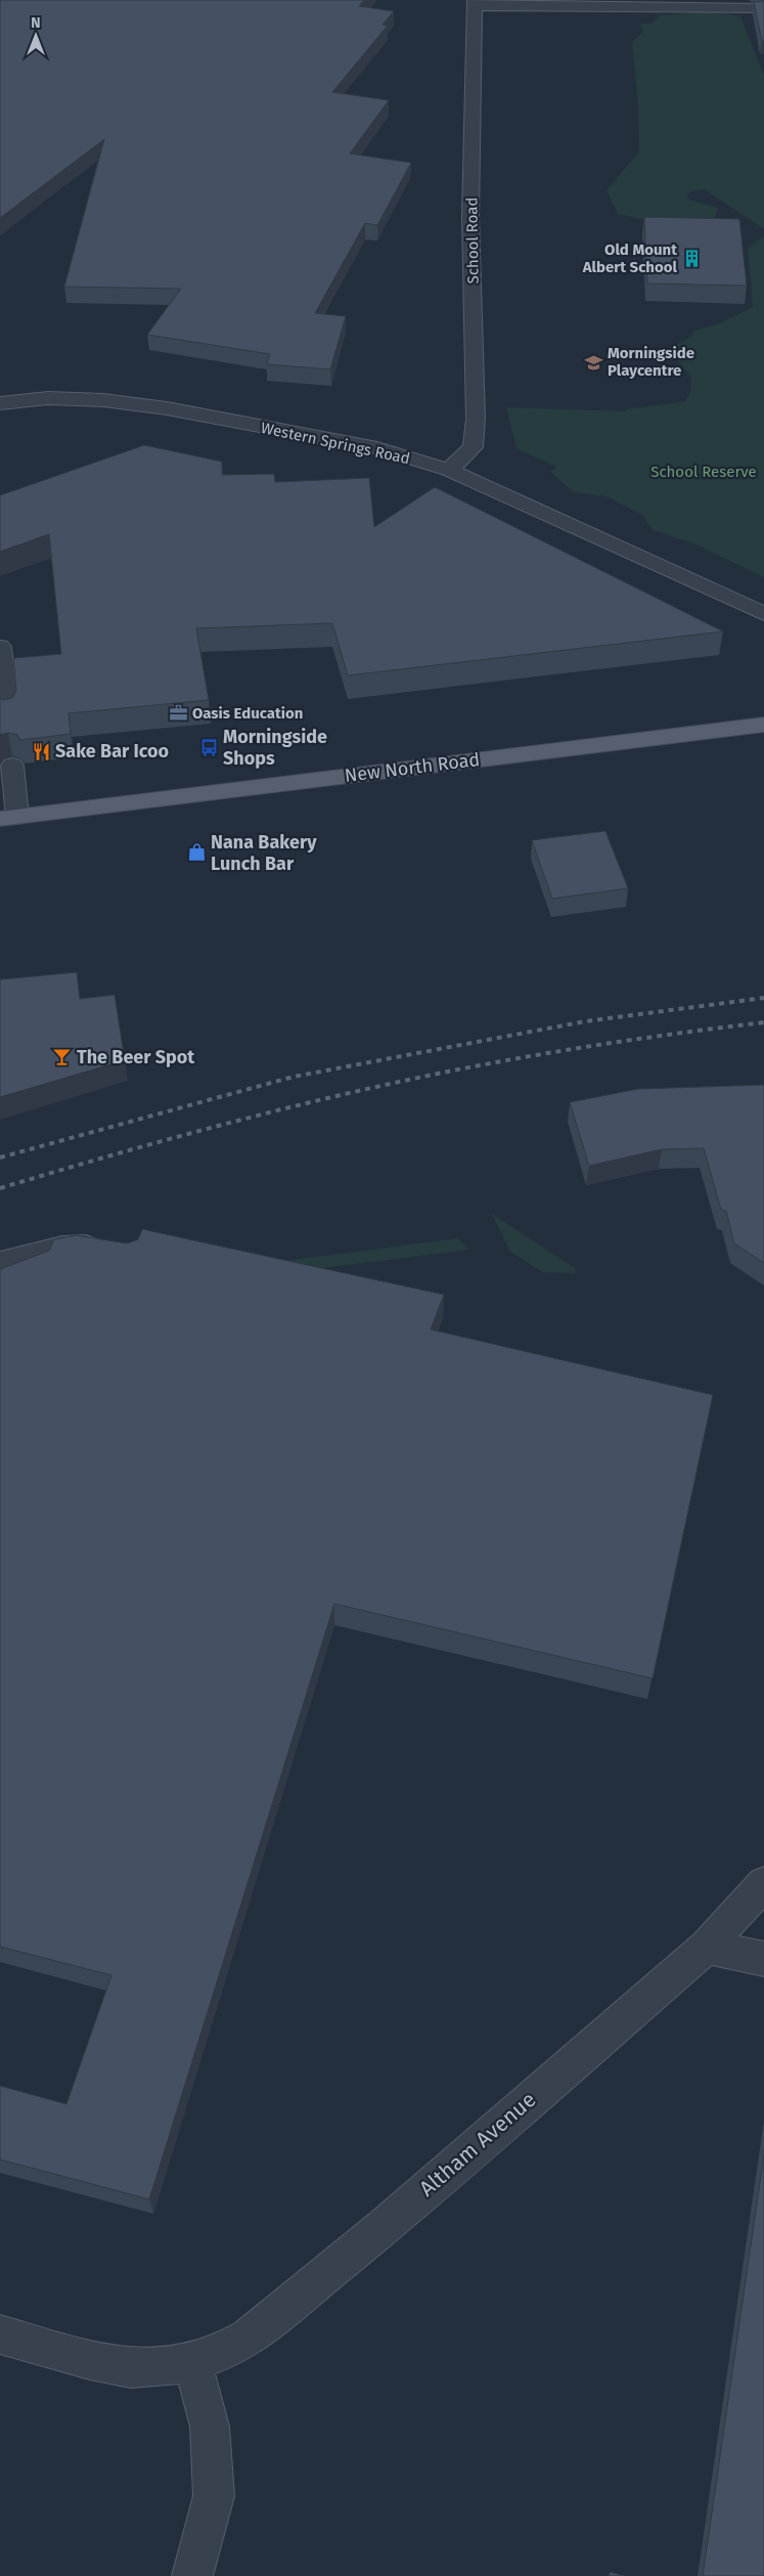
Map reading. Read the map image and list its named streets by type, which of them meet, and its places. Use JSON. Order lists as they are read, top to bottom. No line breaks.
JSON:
{"streets":{"main road":["New North Road"],"street":["School Road","Western Springs Road","Altham Avenue"]},"crossings":[["School Road","Western Springs Road"]],"parks":["School Reserve"],"places":{"building":["Old Mount Albert School"],"school or university":["Morningside Playcentre"],"office":["Oasis Education"],"bus stop":["Morningside Shops"],"restaurant":["Sake Bar Icoo"],"shop":["Nana Bakery Lunch Bar"],"bar":["The Beer Spot"]},"north":"top"}
